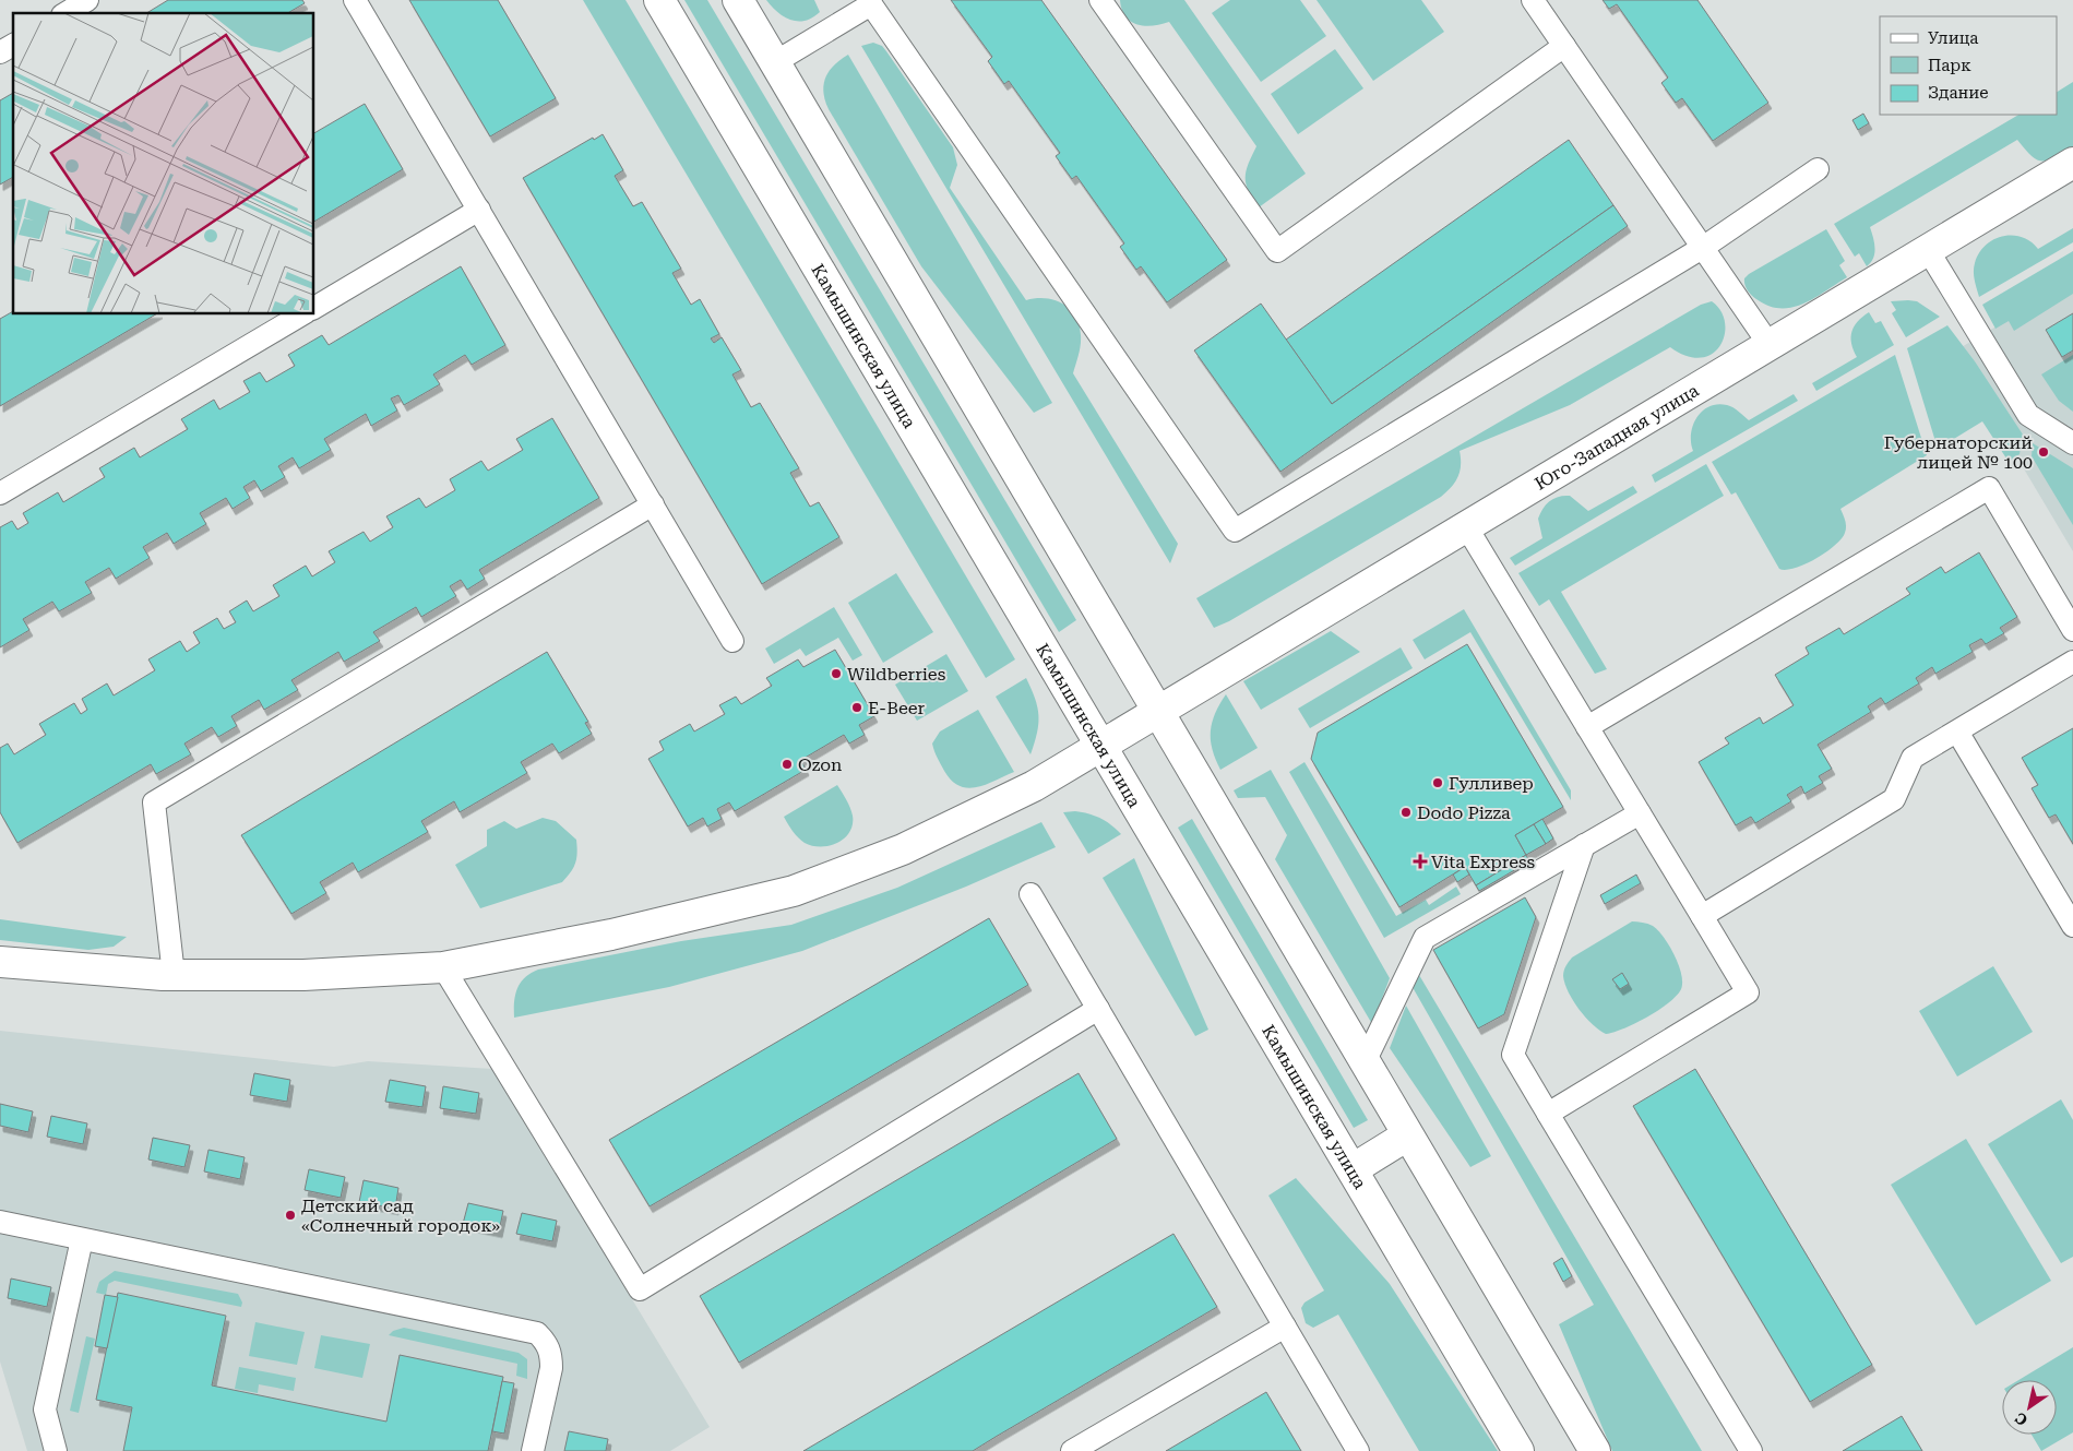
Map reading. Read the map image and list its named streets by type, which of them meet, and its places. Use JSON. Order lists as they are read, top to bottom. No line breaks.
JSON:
{"streets":{"street":["Камышинская улица","Юго-Западная улица"]},"crossings":[["Камышинская улица","Юго-Западная улица"]],"places":{"other":["Губернаторский лицей № 100","Wildberries","E-Beer","Ozon","Гулливер","Dodo Pizza","Детский сад «Солнечный городок»"],"health":["Vita Express"]},"legend":["Улица","Парк","Здание"],"north":"bottom left"}
